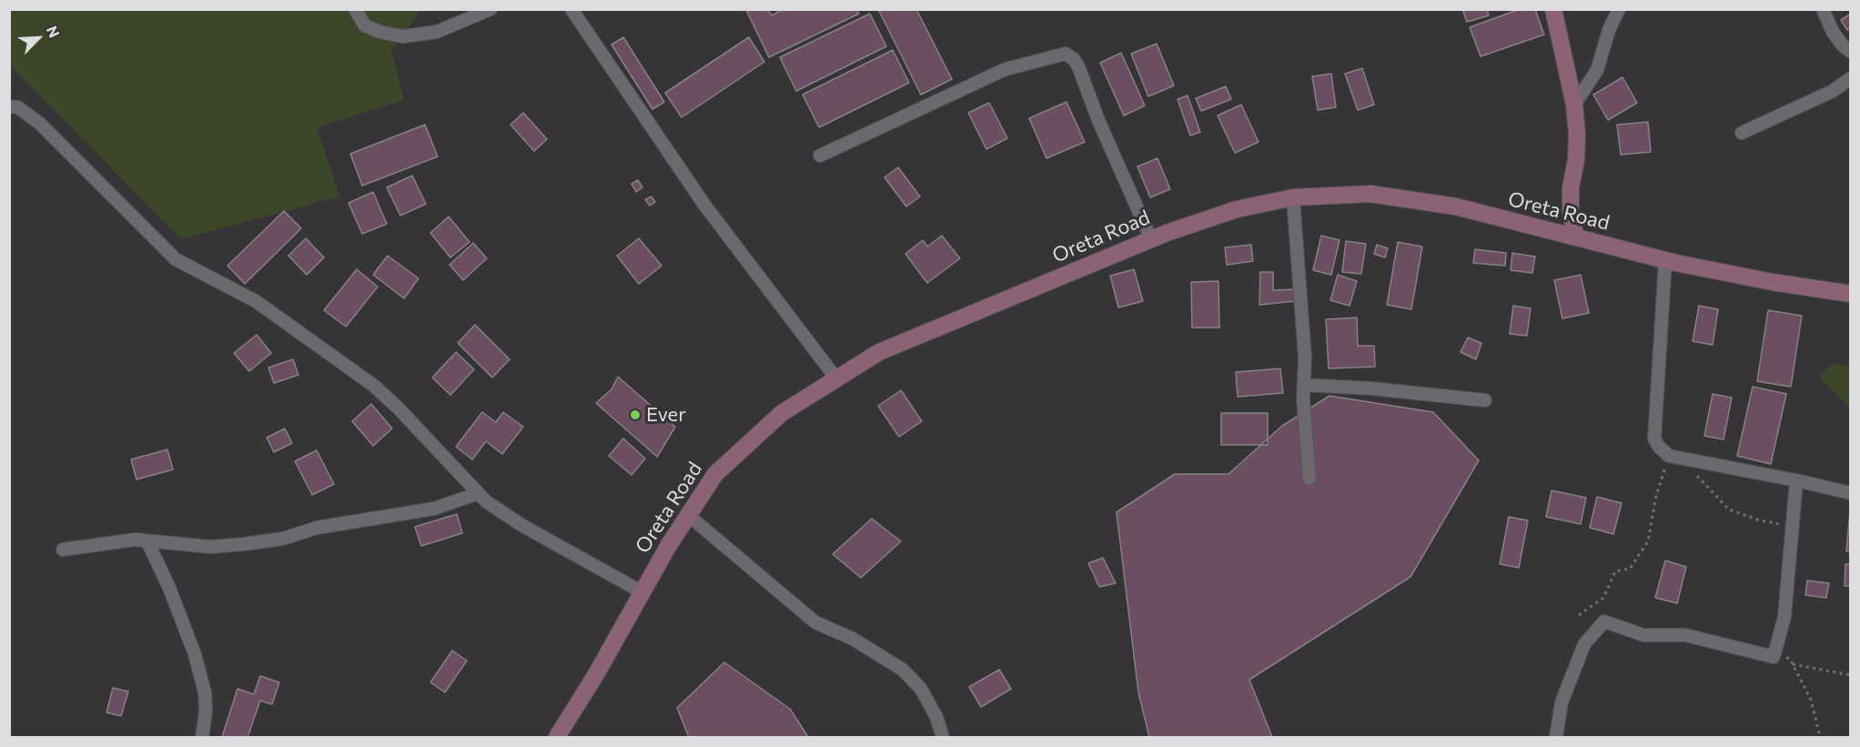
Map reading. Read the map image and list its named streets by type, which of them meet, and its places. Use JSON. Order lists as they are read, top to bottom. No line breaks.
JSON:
{"streets":{"street":["Oreta Road"]},"places":["Ever"],"north":"top right"}
